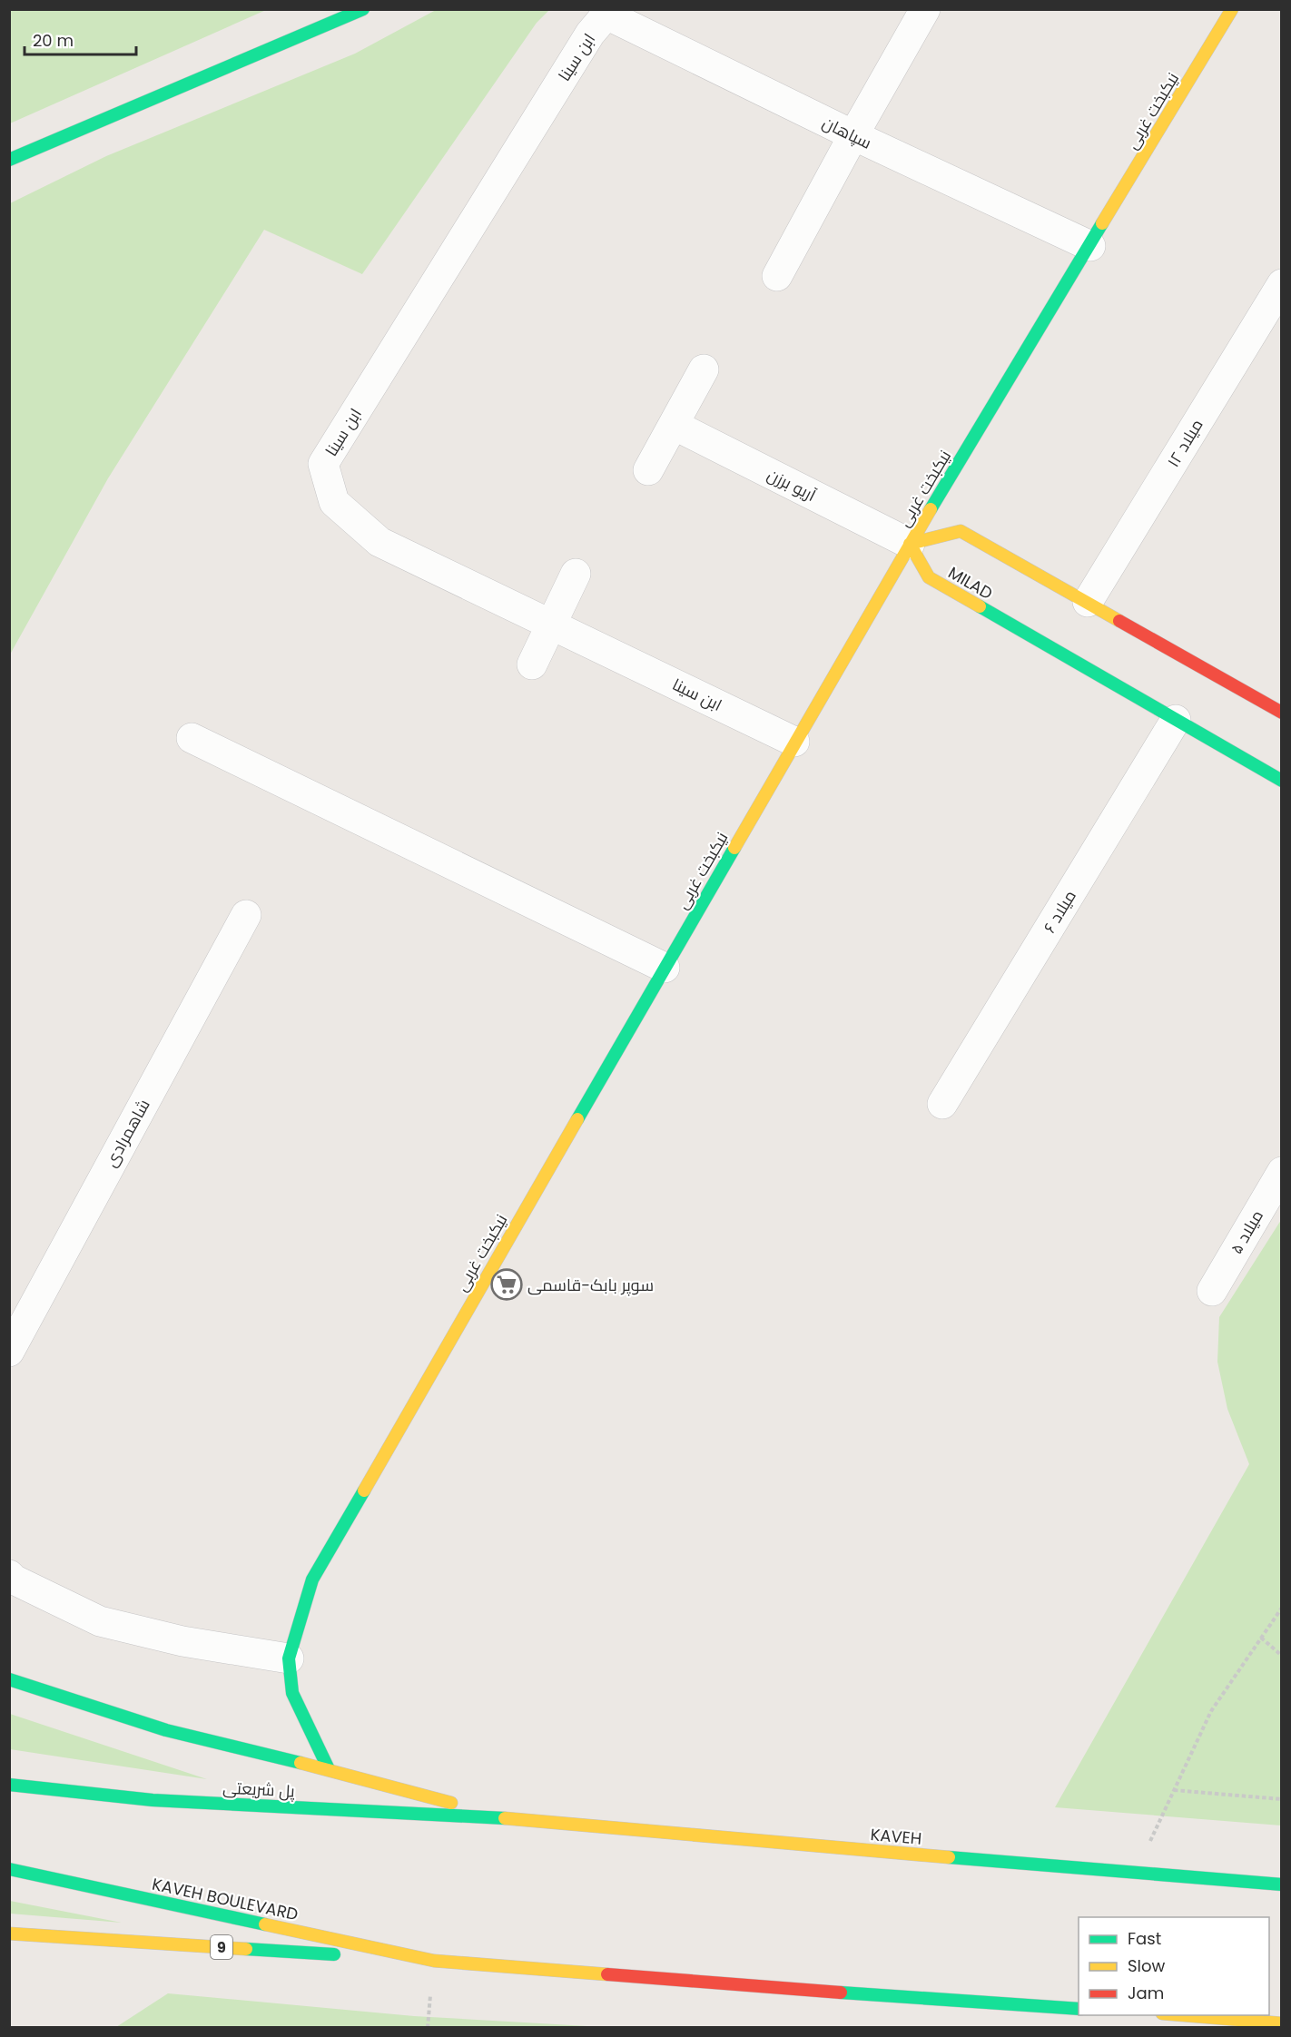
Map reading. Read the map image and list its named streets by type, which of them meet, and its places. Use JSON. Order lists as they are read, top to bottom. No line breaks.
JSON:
{"streets":{"main road":["نیکبخت غربی","MILAD","پل شریعتی","KAVEH","KAVEH BOULEVARD","9"],"street":["ابن سینا","سپاهان","میلاد ۱۲","آریو برزن","میلاد ۶","شاهمرادی","میلاد ۵"]},"crossings":[["ابن سینا","نیکبخت غربی"],["ابن سینا","سپاهان"],["نیکبخت غربی","سپاهان"],["نیکبخت غربی","آریو برزن"],["نیکبخت غربی","MILAD"],["آریو برزن","MILAD"],["MILAD","میلاد ۶"],["پل شریعتی","KAVEH"],["KAVEH BOULEVARD","9"]],"places":{"supermarket":["سوپر بابک-قاسمی"]},"legend":["Fast","Slow","Jam"],"scale_bar":"20 m"}
